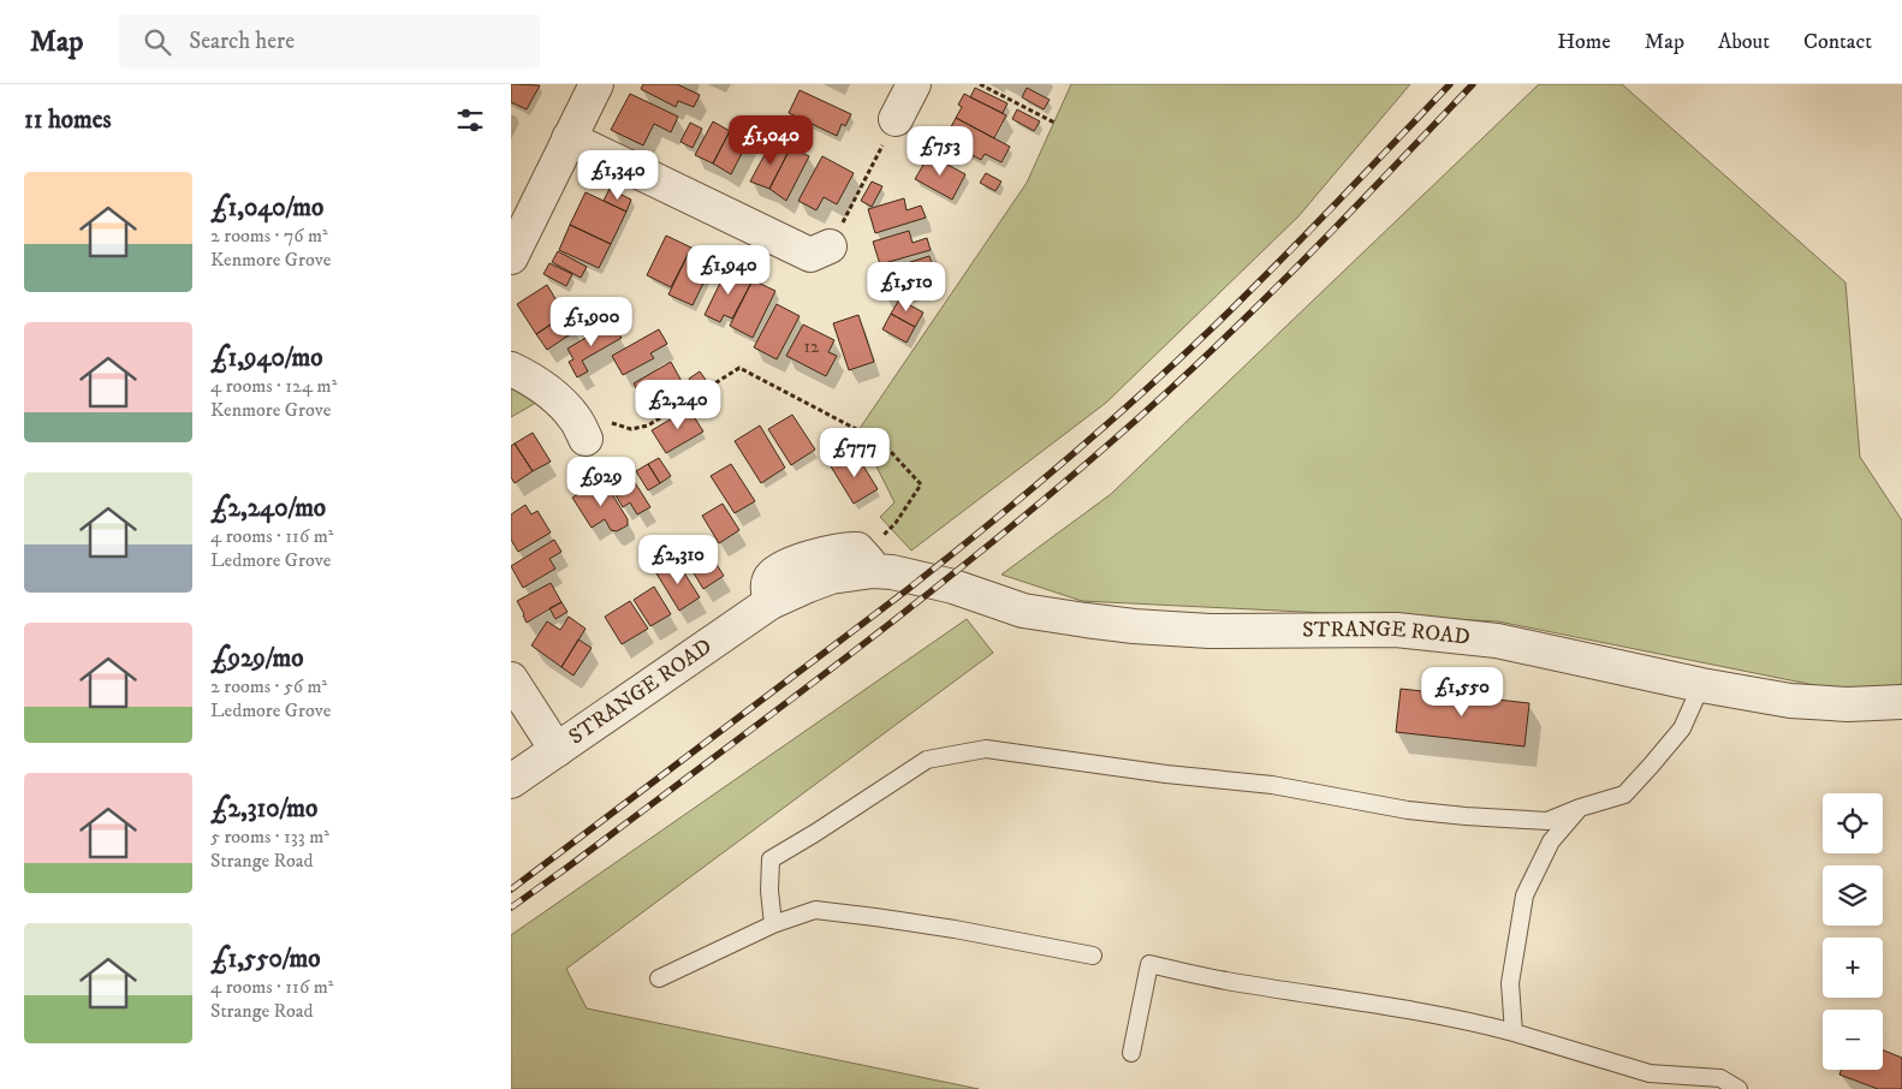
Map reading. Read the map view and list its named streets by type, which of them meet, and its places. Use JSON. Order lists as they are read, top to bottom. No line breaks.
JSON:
{"streets":{"street":["STRANGE ROAD"]},"house_numbers":["12"],"page":{"header":"Map","search":"Search here","nav":["Home","Map","About","Contact"],"heading":"11 homes","price":["£1,040","£753","£1,340","£1,940","£1,510","£1,900","£2,240","£777","£929","£2,310","£1,550"],"list":[{"name":"£1,040/mo","note":"2 rooms · 76 m² · Kenmore Grove"},{"name":"£1,940/mo","note":"4 rooms · 124 m² · Kenmore Grove"},{"name":"£2,240/mo","note":"4 rooms · 116 m² · Ledmore Grove"},{"name":"£929/mo","note":"2 rooms · 56 m² · Ledmore Grove"},{"name":"£2,310/mo","note":"5 rooms · 133 m² · Strange Road"},{"name":"£1,550/mo","note":"4 rooms · 116 m² · Strange Road"}],"map_buttons":["+","−"]}}
